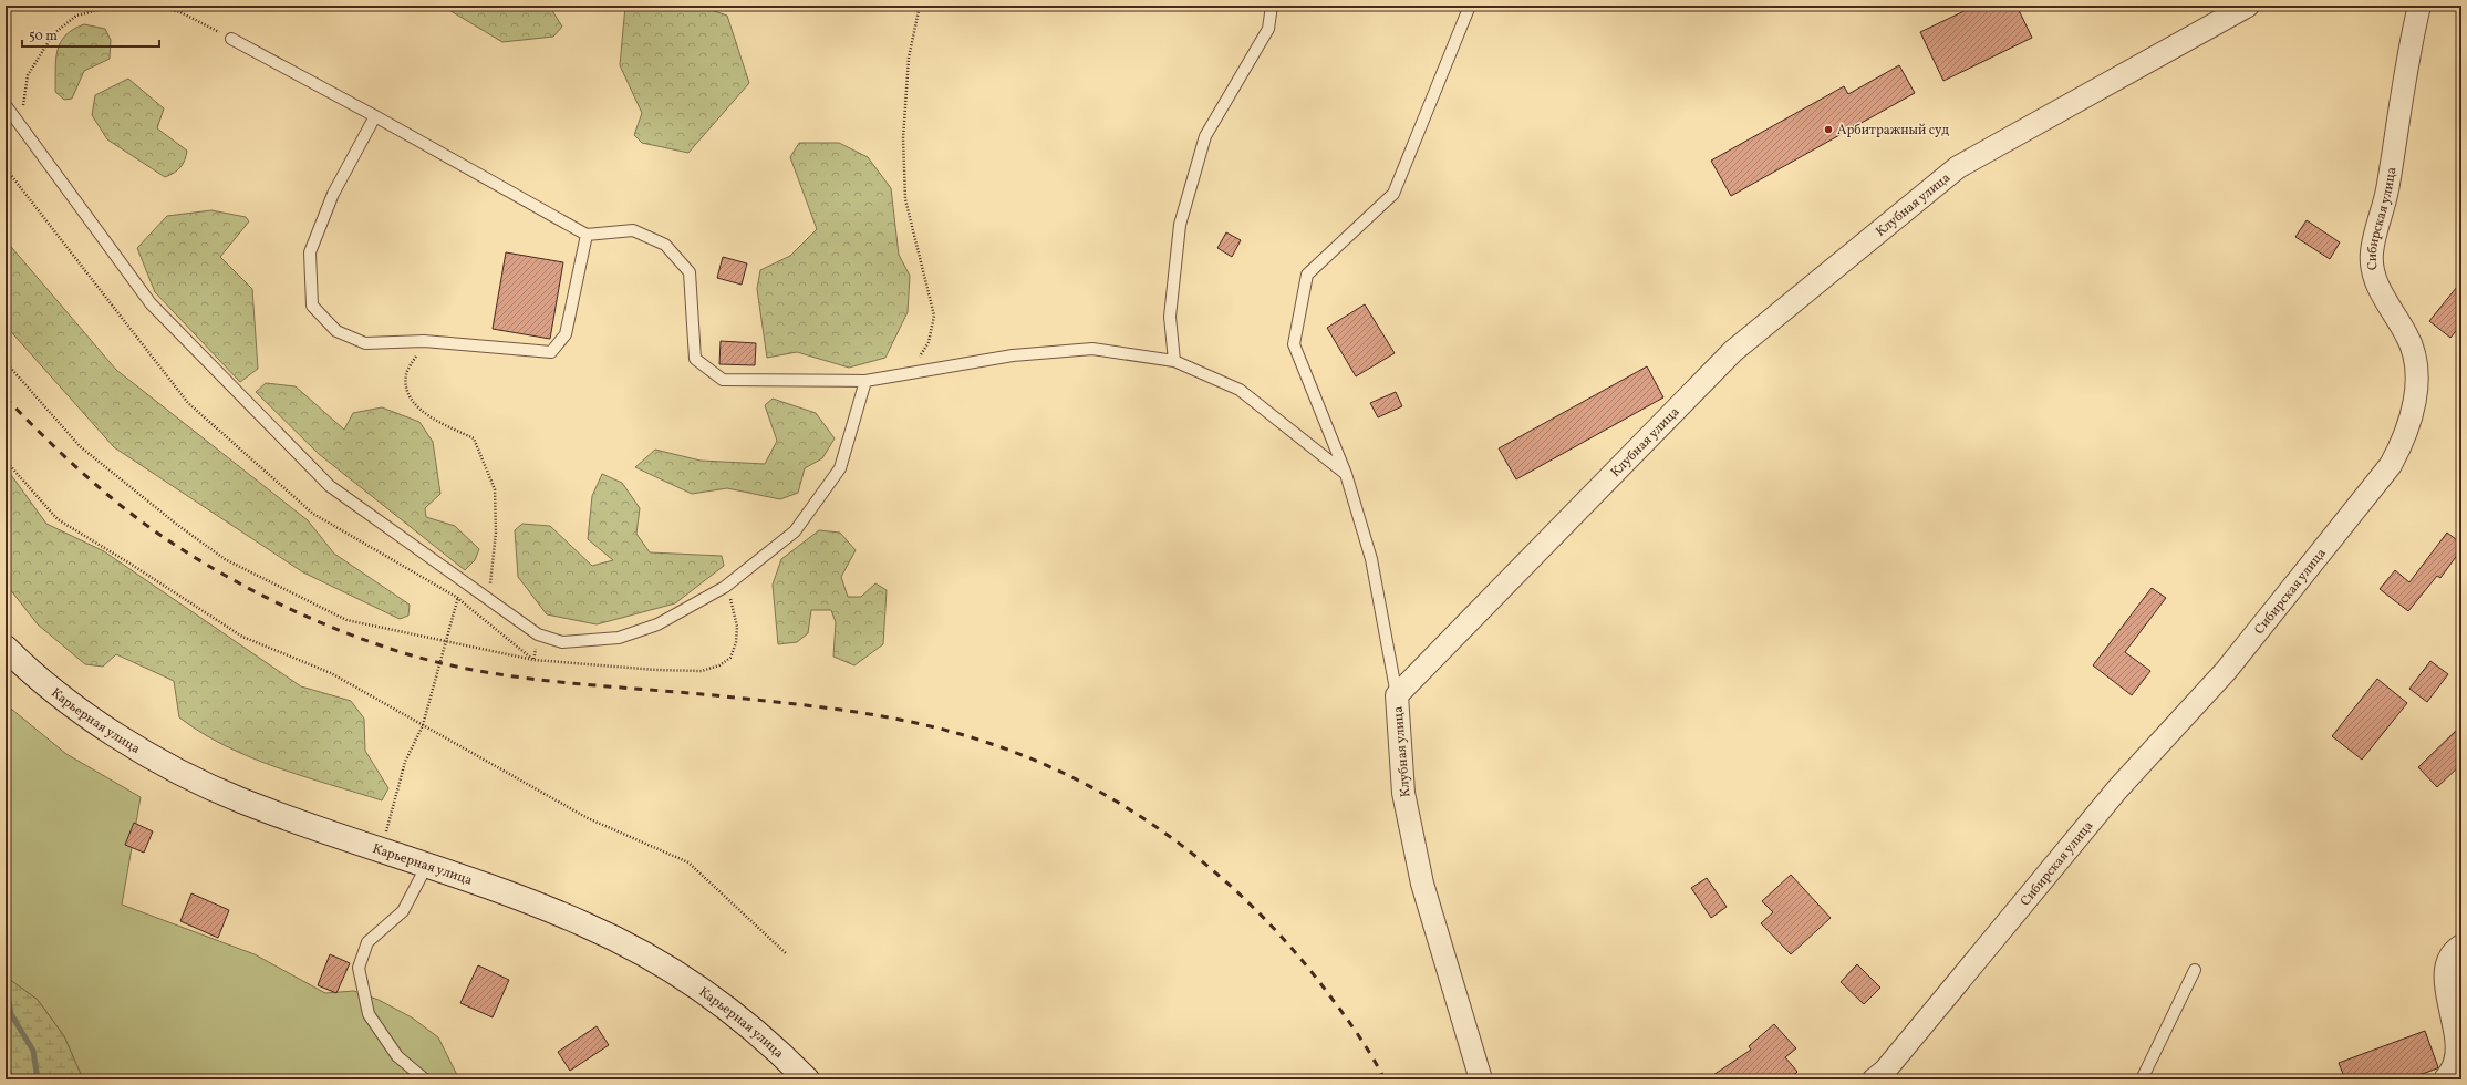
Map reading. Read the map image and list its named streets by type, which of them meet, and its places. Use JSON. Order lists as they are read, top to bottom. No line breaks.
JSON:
{"streets":{"main road":["Карьерная улица"],"street":["Клубная улица","Сибирская улица"]},"places":["Арбитражный суд"],"scale_bar":"50 m"}
